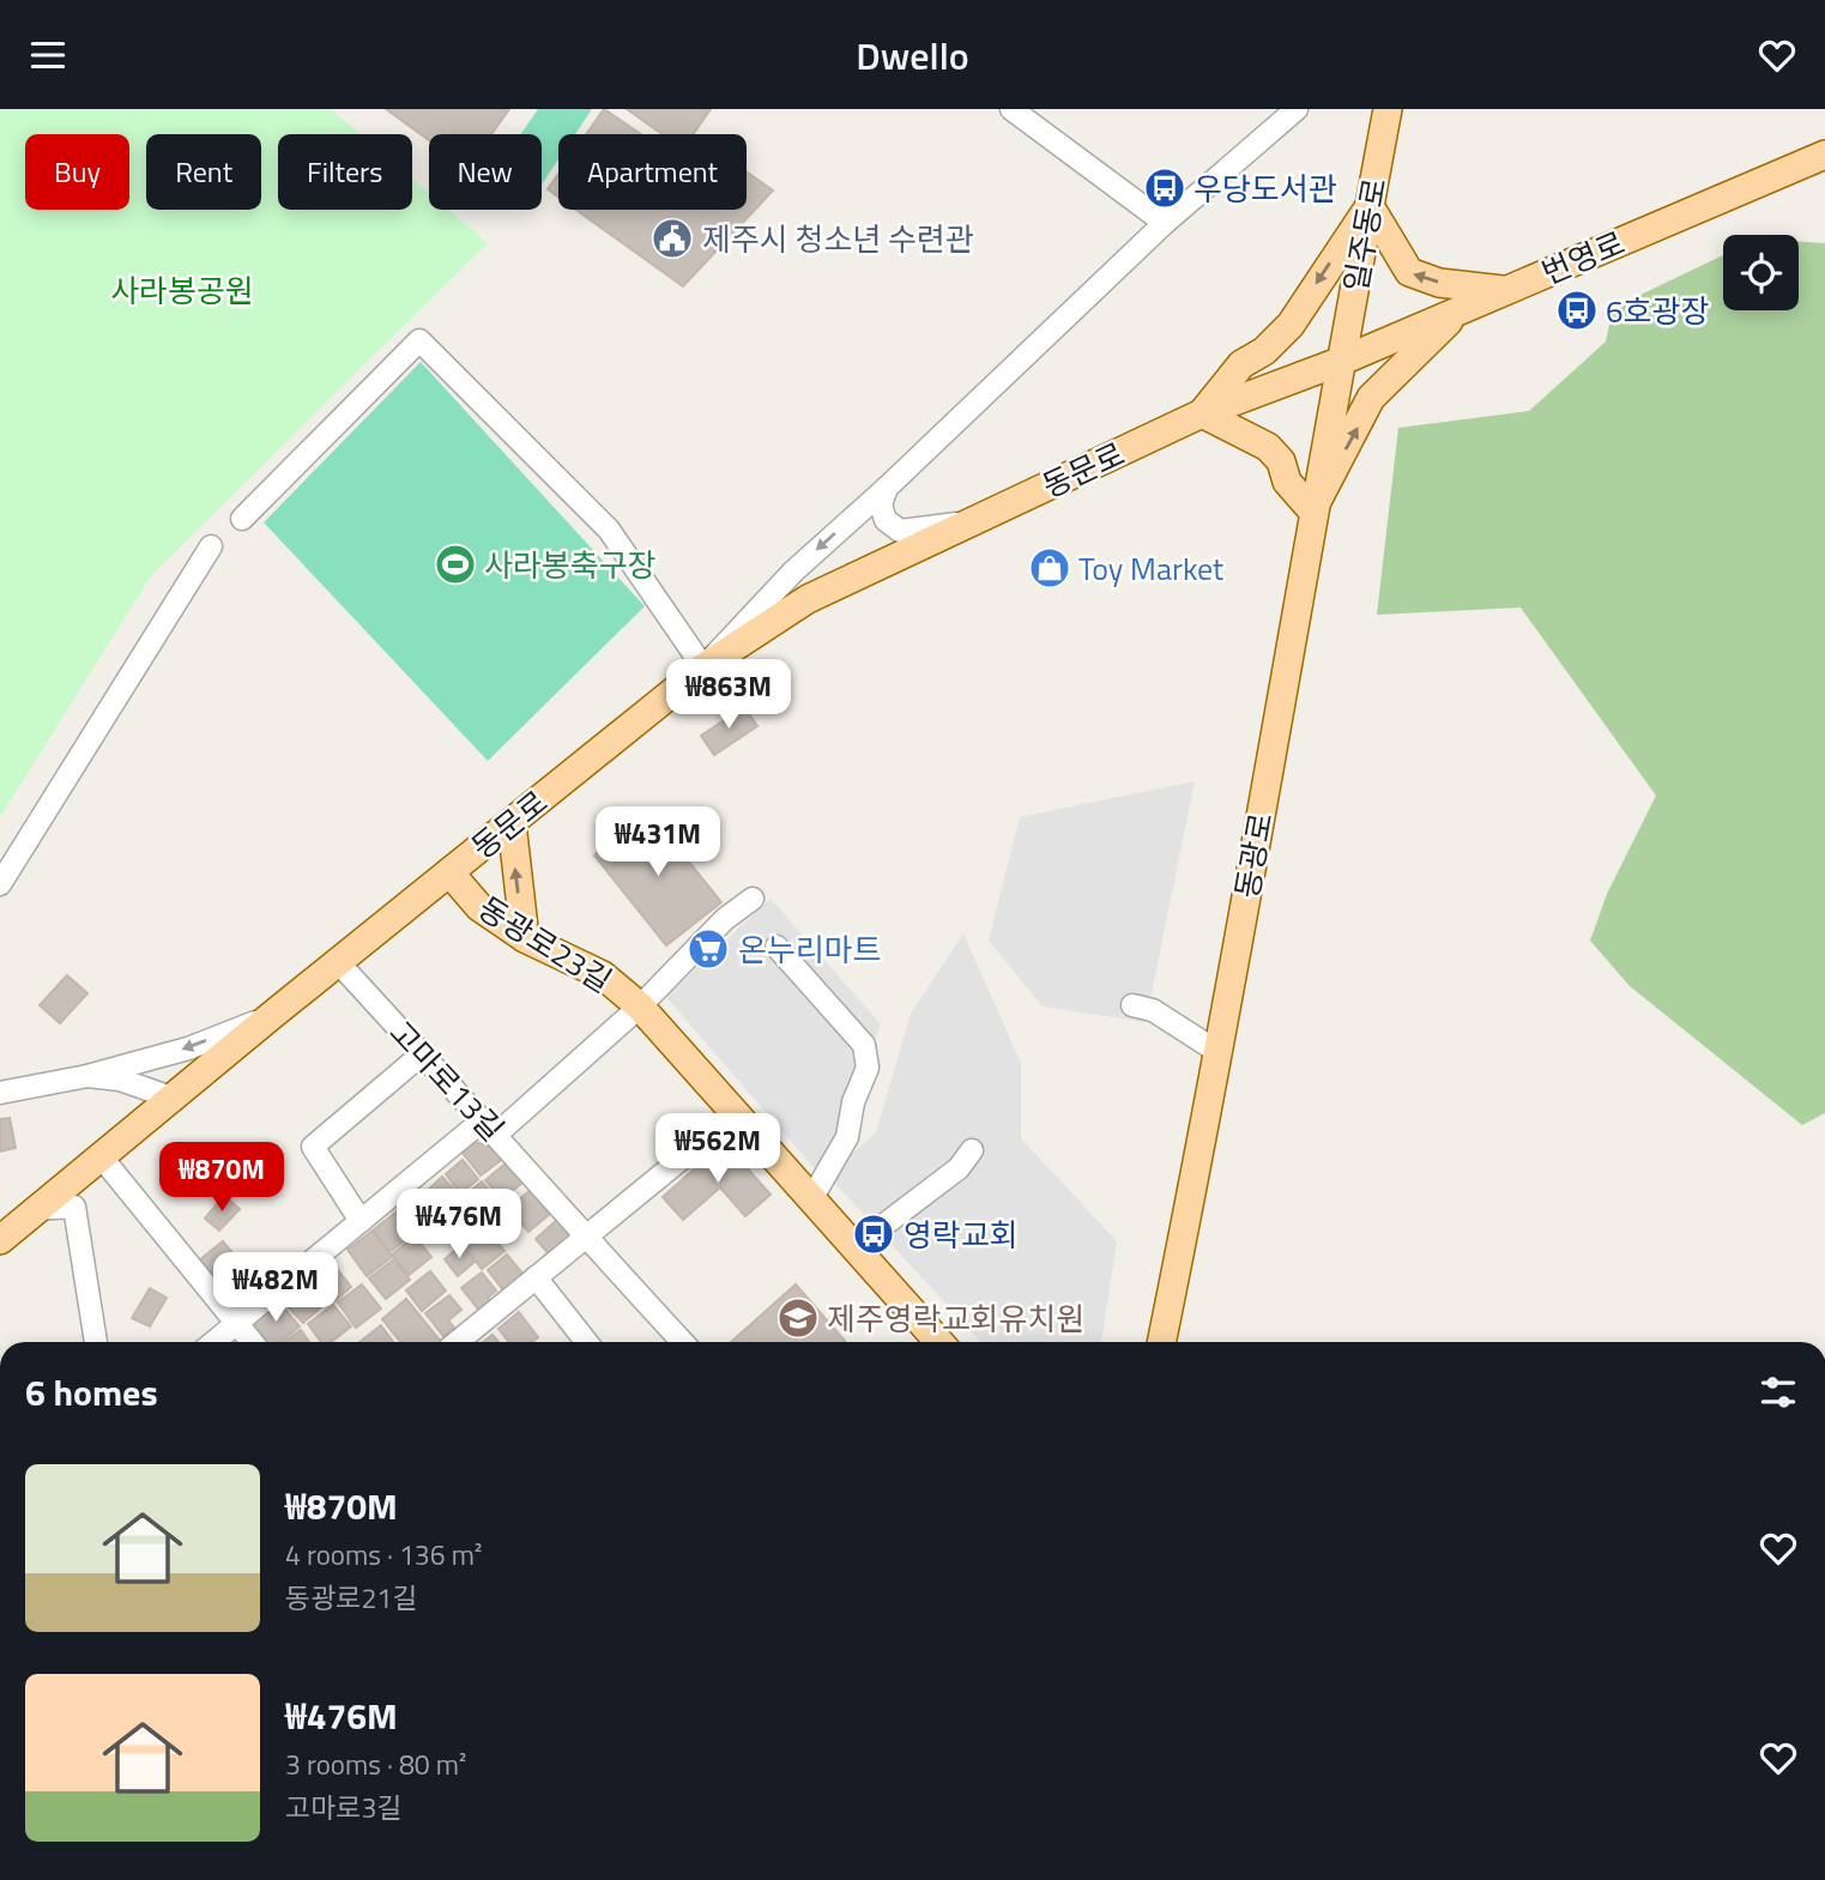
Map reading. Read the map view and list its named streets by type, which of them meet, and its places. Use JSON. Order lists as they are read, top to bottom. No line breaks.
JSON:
{"streets":{"main road":["일주동로","번영로","동문로","동광로","동광로23길"],"street":["고마로13길"]},"crossings":[["일주동로","번영로"],["일주동로","동문로"],["일주동로","동광로"],["번영로","동문로"],["번영로","동광로"],["동문로","동광로"],["동문로","동광로23길"],["동문로","고마로13길"]],"parks":["사라봉공원"],"places":{"bus stop":["우당도서관","6호광장","영락교회"],"public building":["제주시 청소년 수련관"],"sports":["사라봉축구장"],"shop":["Toy Market"],"supermarket":["온누리마트"],"school or university":["제주영락교회유치원"]},"page":{"header":"Dwello","chip":["Buy","Rent","Filters","New","Apartment"],"price":["₩863M","₩431M","₩562M","₩870M","₩476M","₩482M"],"heading":"6 homes","list":[{"name":"₩870M","note":"4 rooms · 136 m² · 동광로21길"},{"name":"₩476M","note":"3 rooms · 80 m² · 고마로3길"}]}}
